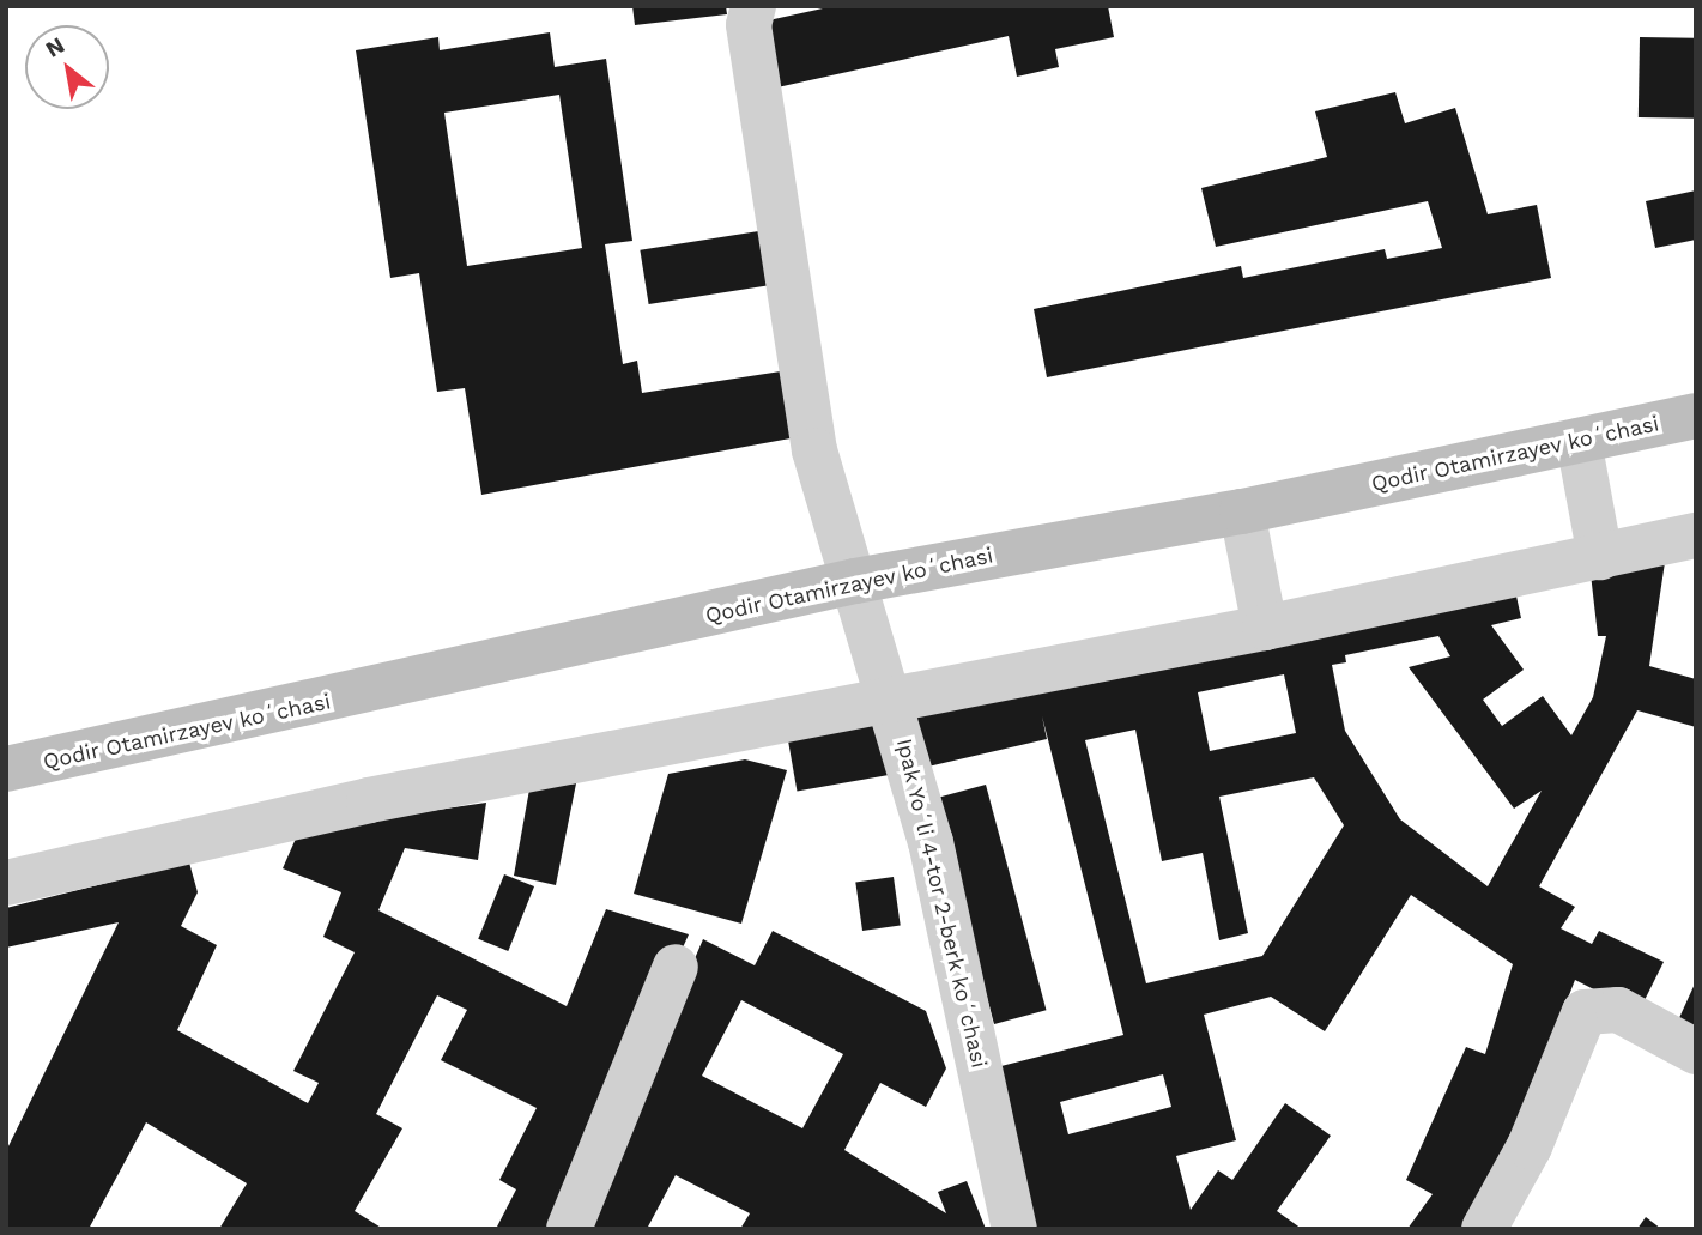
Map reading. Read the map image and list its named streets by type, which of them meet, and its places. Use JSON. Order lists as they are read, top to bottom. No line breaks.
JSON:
{"streets":{"main road":["Qodir Otamirzayev koʻchasi"],"street":["Ipak Yoʻli 4-tor 2-berk koʻchasi"]},"crossings":[["Qodir Otamirzayev koʻchasi","Ipak Yoʻli 4-tor 2-berk koʻchasi"]],"north":"top left"}
